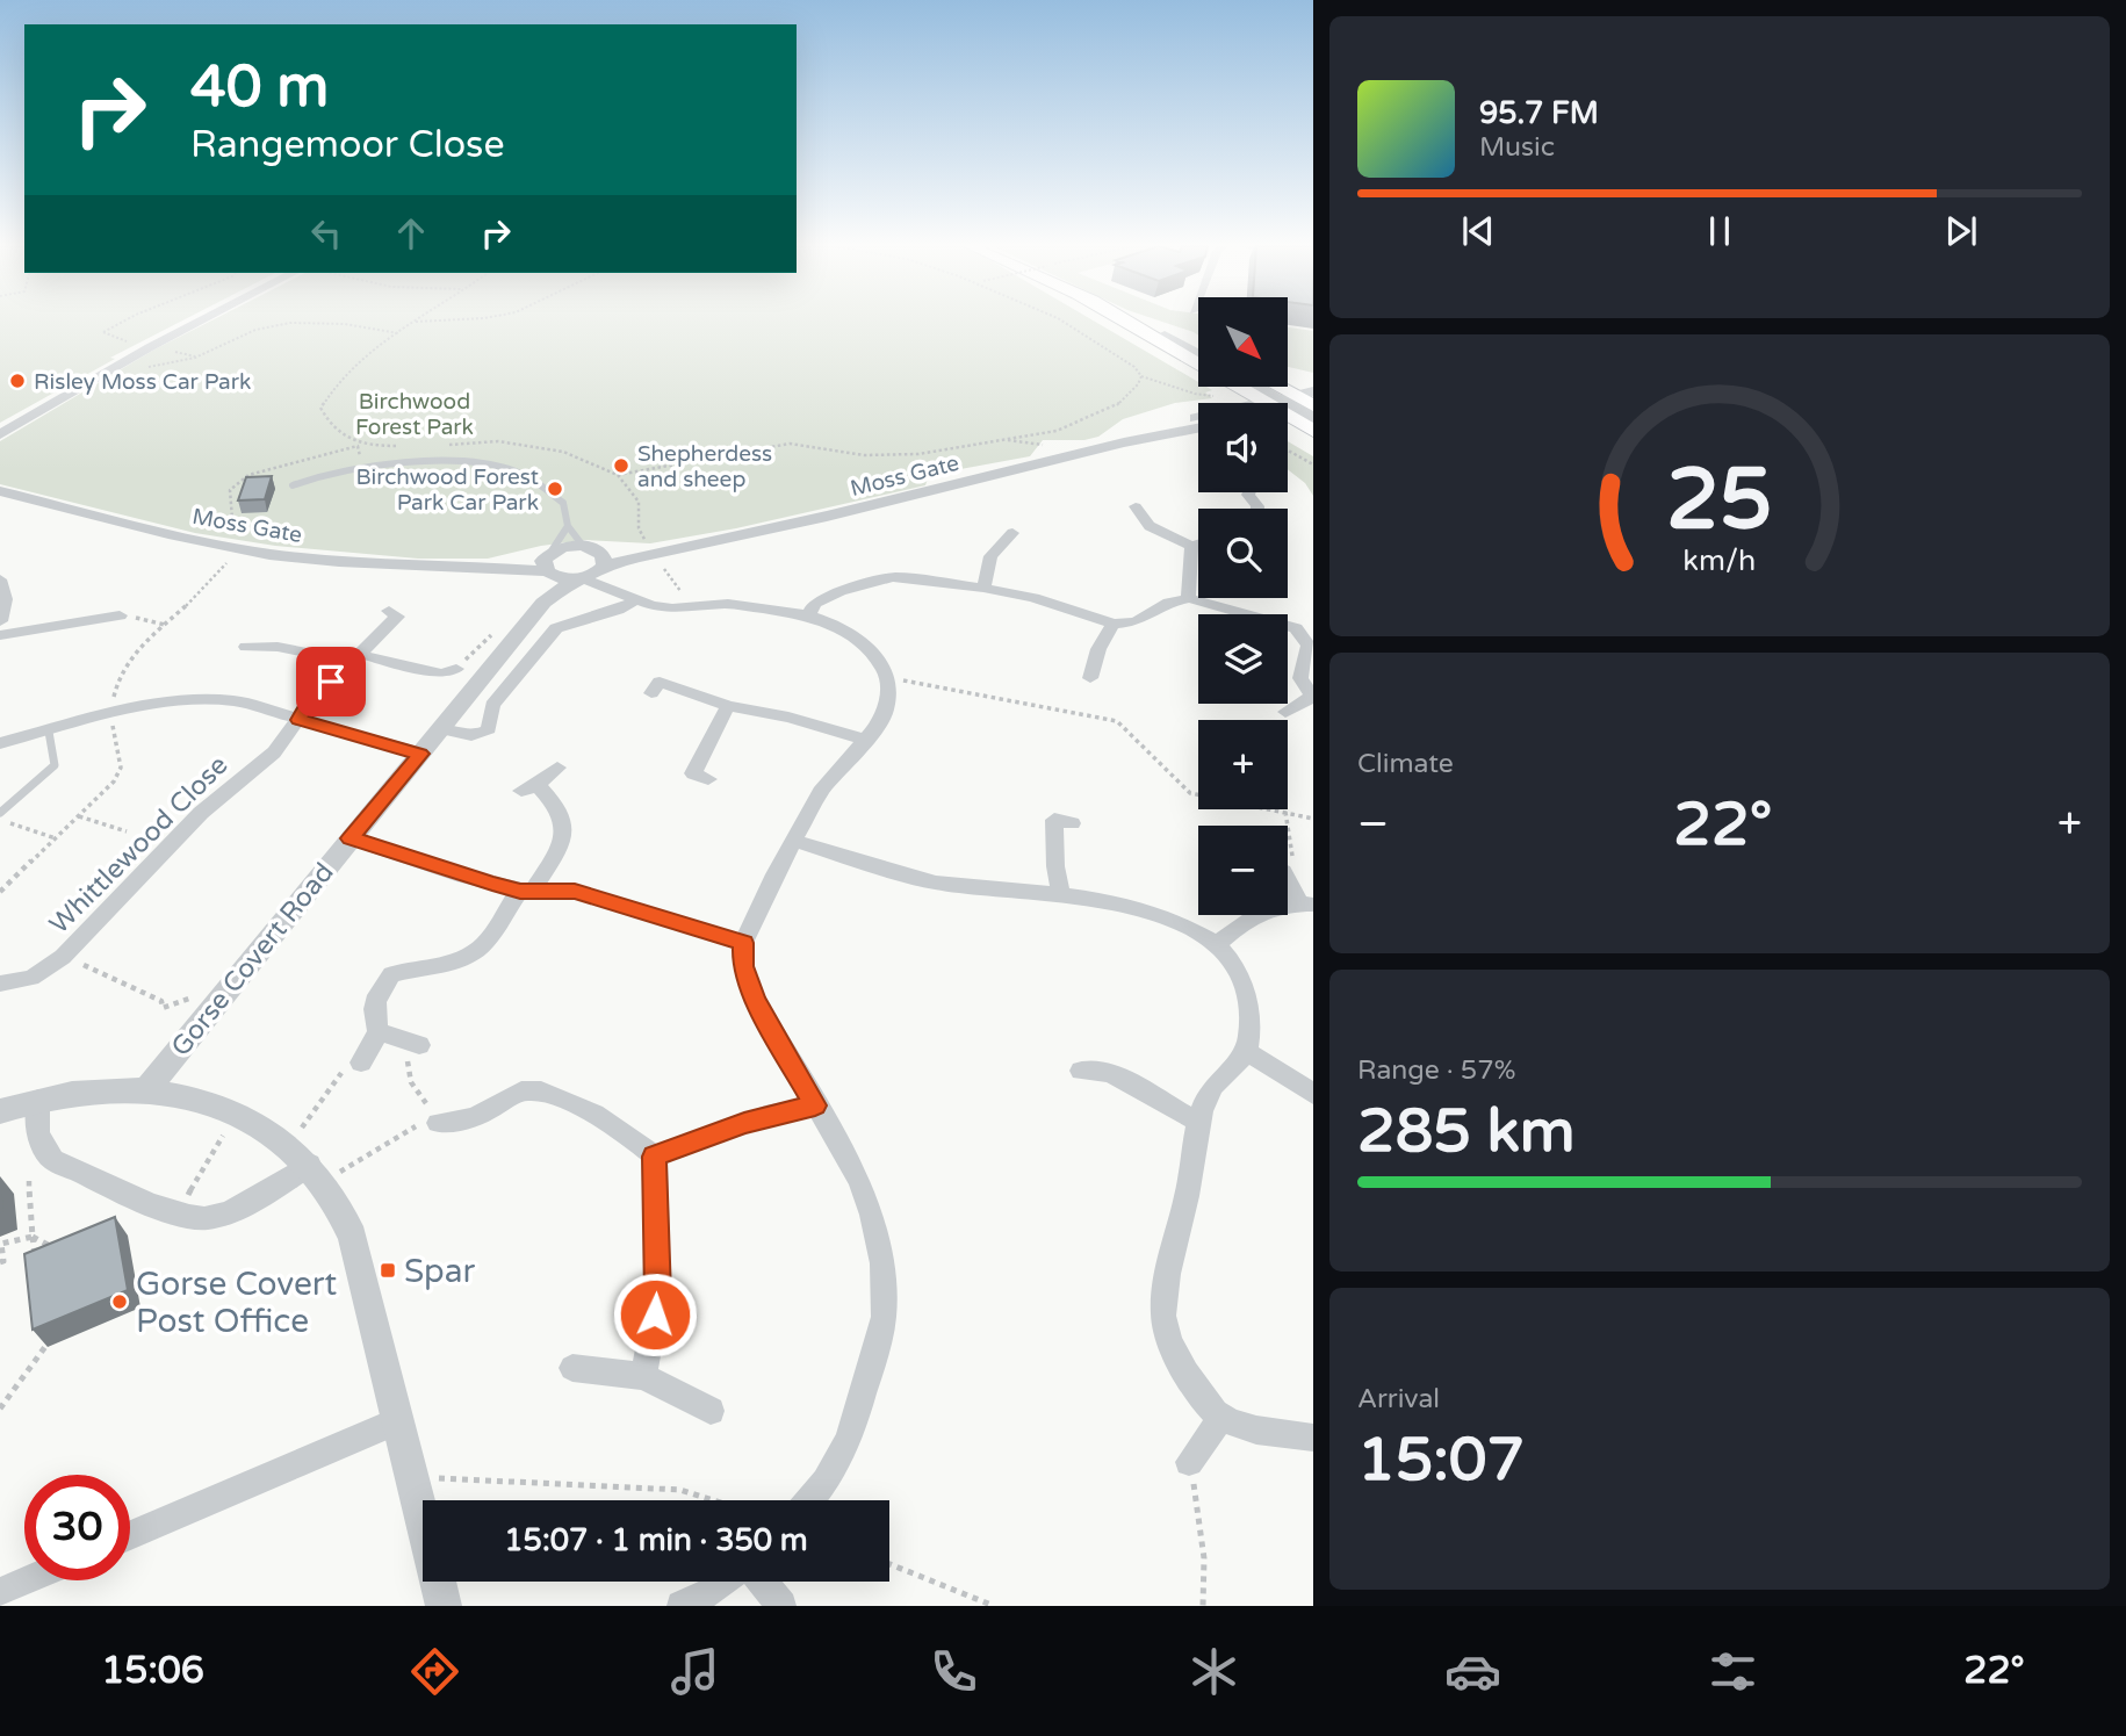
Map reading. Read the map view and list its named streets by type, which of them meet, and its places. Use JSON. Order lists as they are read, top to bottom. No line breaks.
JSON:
{"streets":{"street":["Moss Gate","Whittlewood Close","Gorse Covert Road"]},"crossings":[["Moss Gate","Gorse Covert Road"]],"parks":["Birchwood Forest Park"],"places":{"other":["Risley Moss Car Park","Shepherdess and sheep","Birchwood Forest Park Car Park","Gorse Covert Post Office"],"transit":["Spar"]},"north":"bottom right","page":{"turn":["40 m","Rangemoor Close"],"song":["95.7 FM","Music"],"map_buttons":["+","−"],"tile":["Climate",["Range · 57%","285 km"],["Arrival","15:07"]],"heat":["−","22°","+"],"limit":"30","trip":"15:07 · 1 min · 350 m","tabs":["15:06","22°"],"gauge":["25","km/h"]}}
